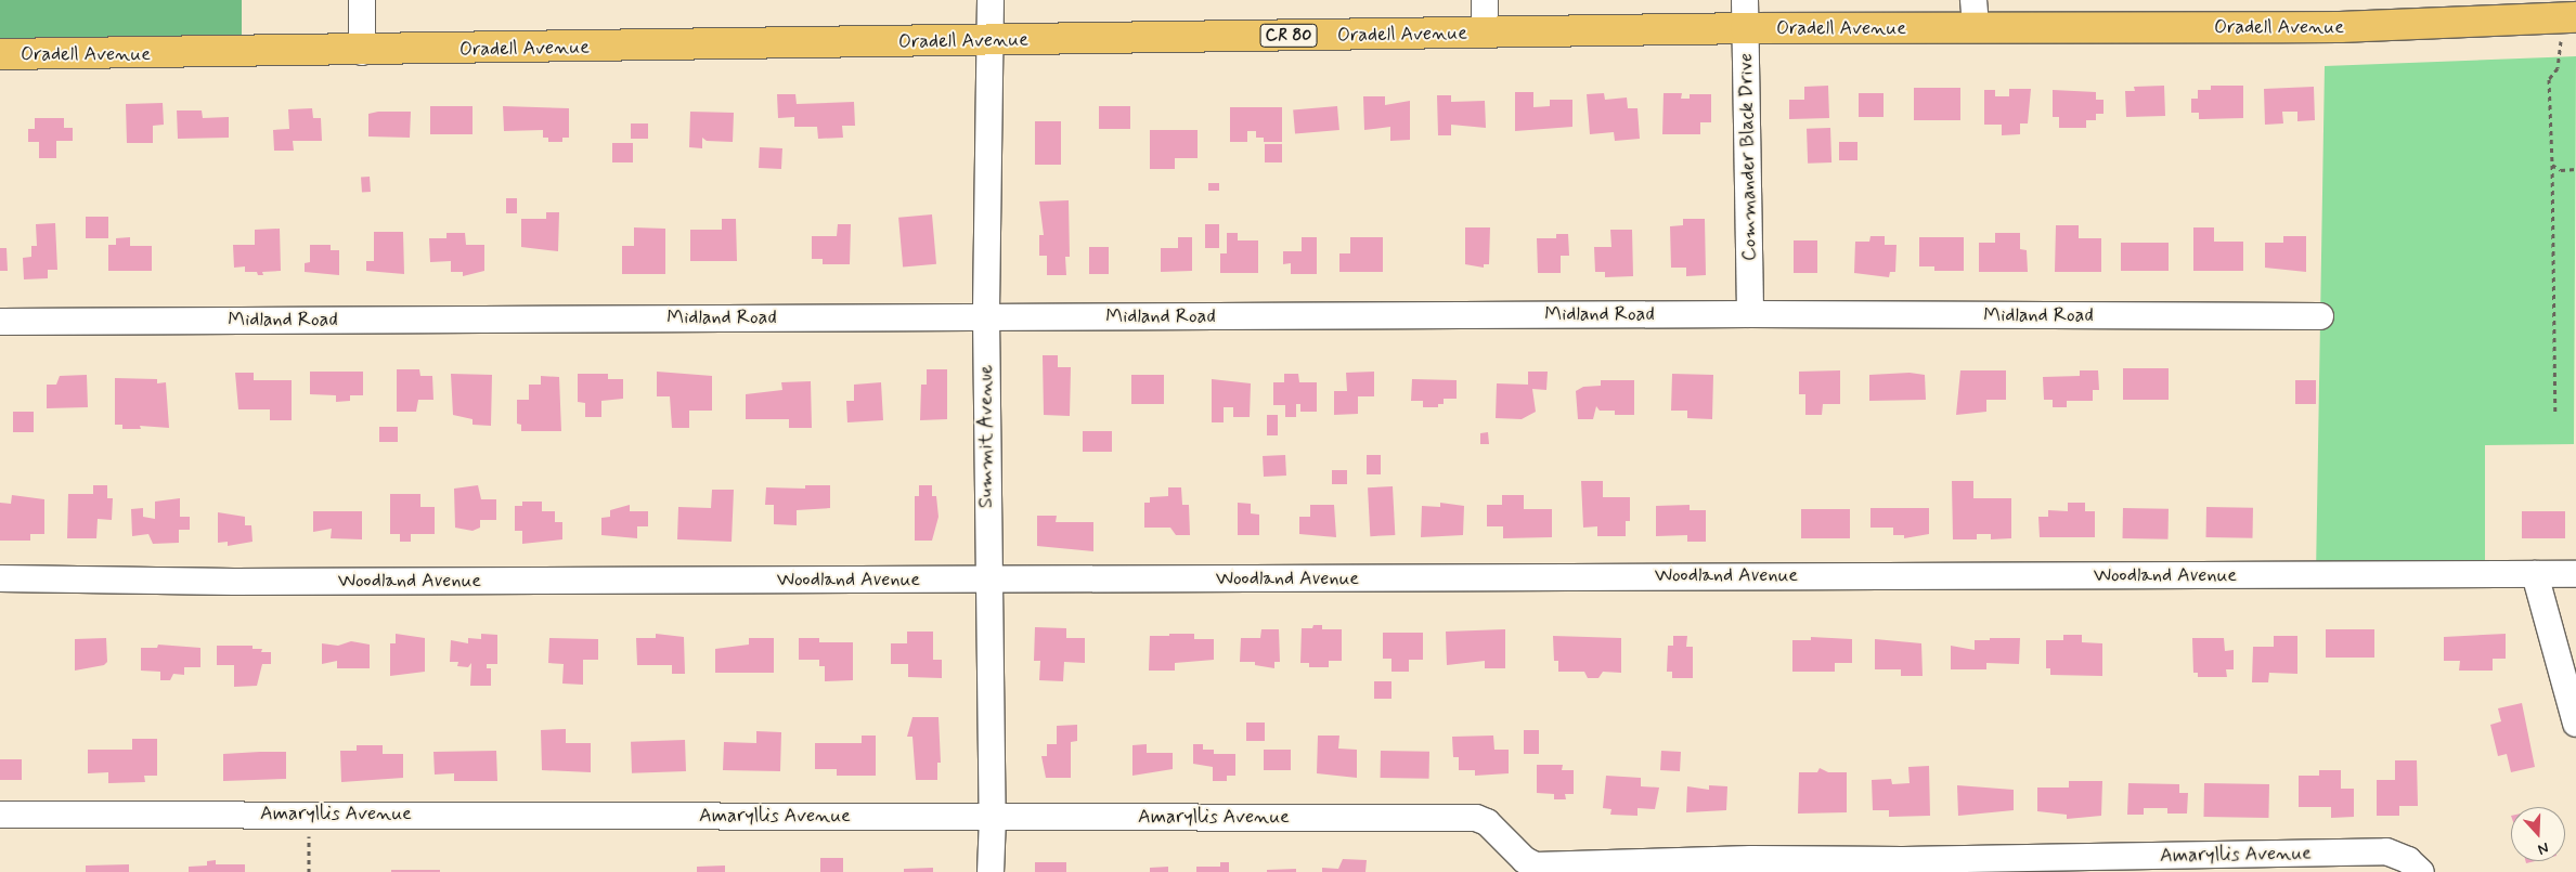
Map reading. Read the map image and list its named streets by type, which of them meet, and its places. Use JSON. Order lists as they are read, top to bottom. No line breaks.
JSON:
{"streets":{"main road":["Oradell Avenue","CR 80"],"street":["Commander Black Drive","Midland Road","Summit Avenue","Woodland Avenue","Amaryllis Avenue"]},"crossings":[["Oradell Avenue","Commander Black Drive"],["Oradell Avenue","Summit Avenue"],["Commander Black Drive","Midland Road"],["Midland Road","Summit Avenue"],["Summit Avenue","Woodland Avenue"],["Summit Avenue","Amaryllis Avenue"]],"north":"bottom"}
